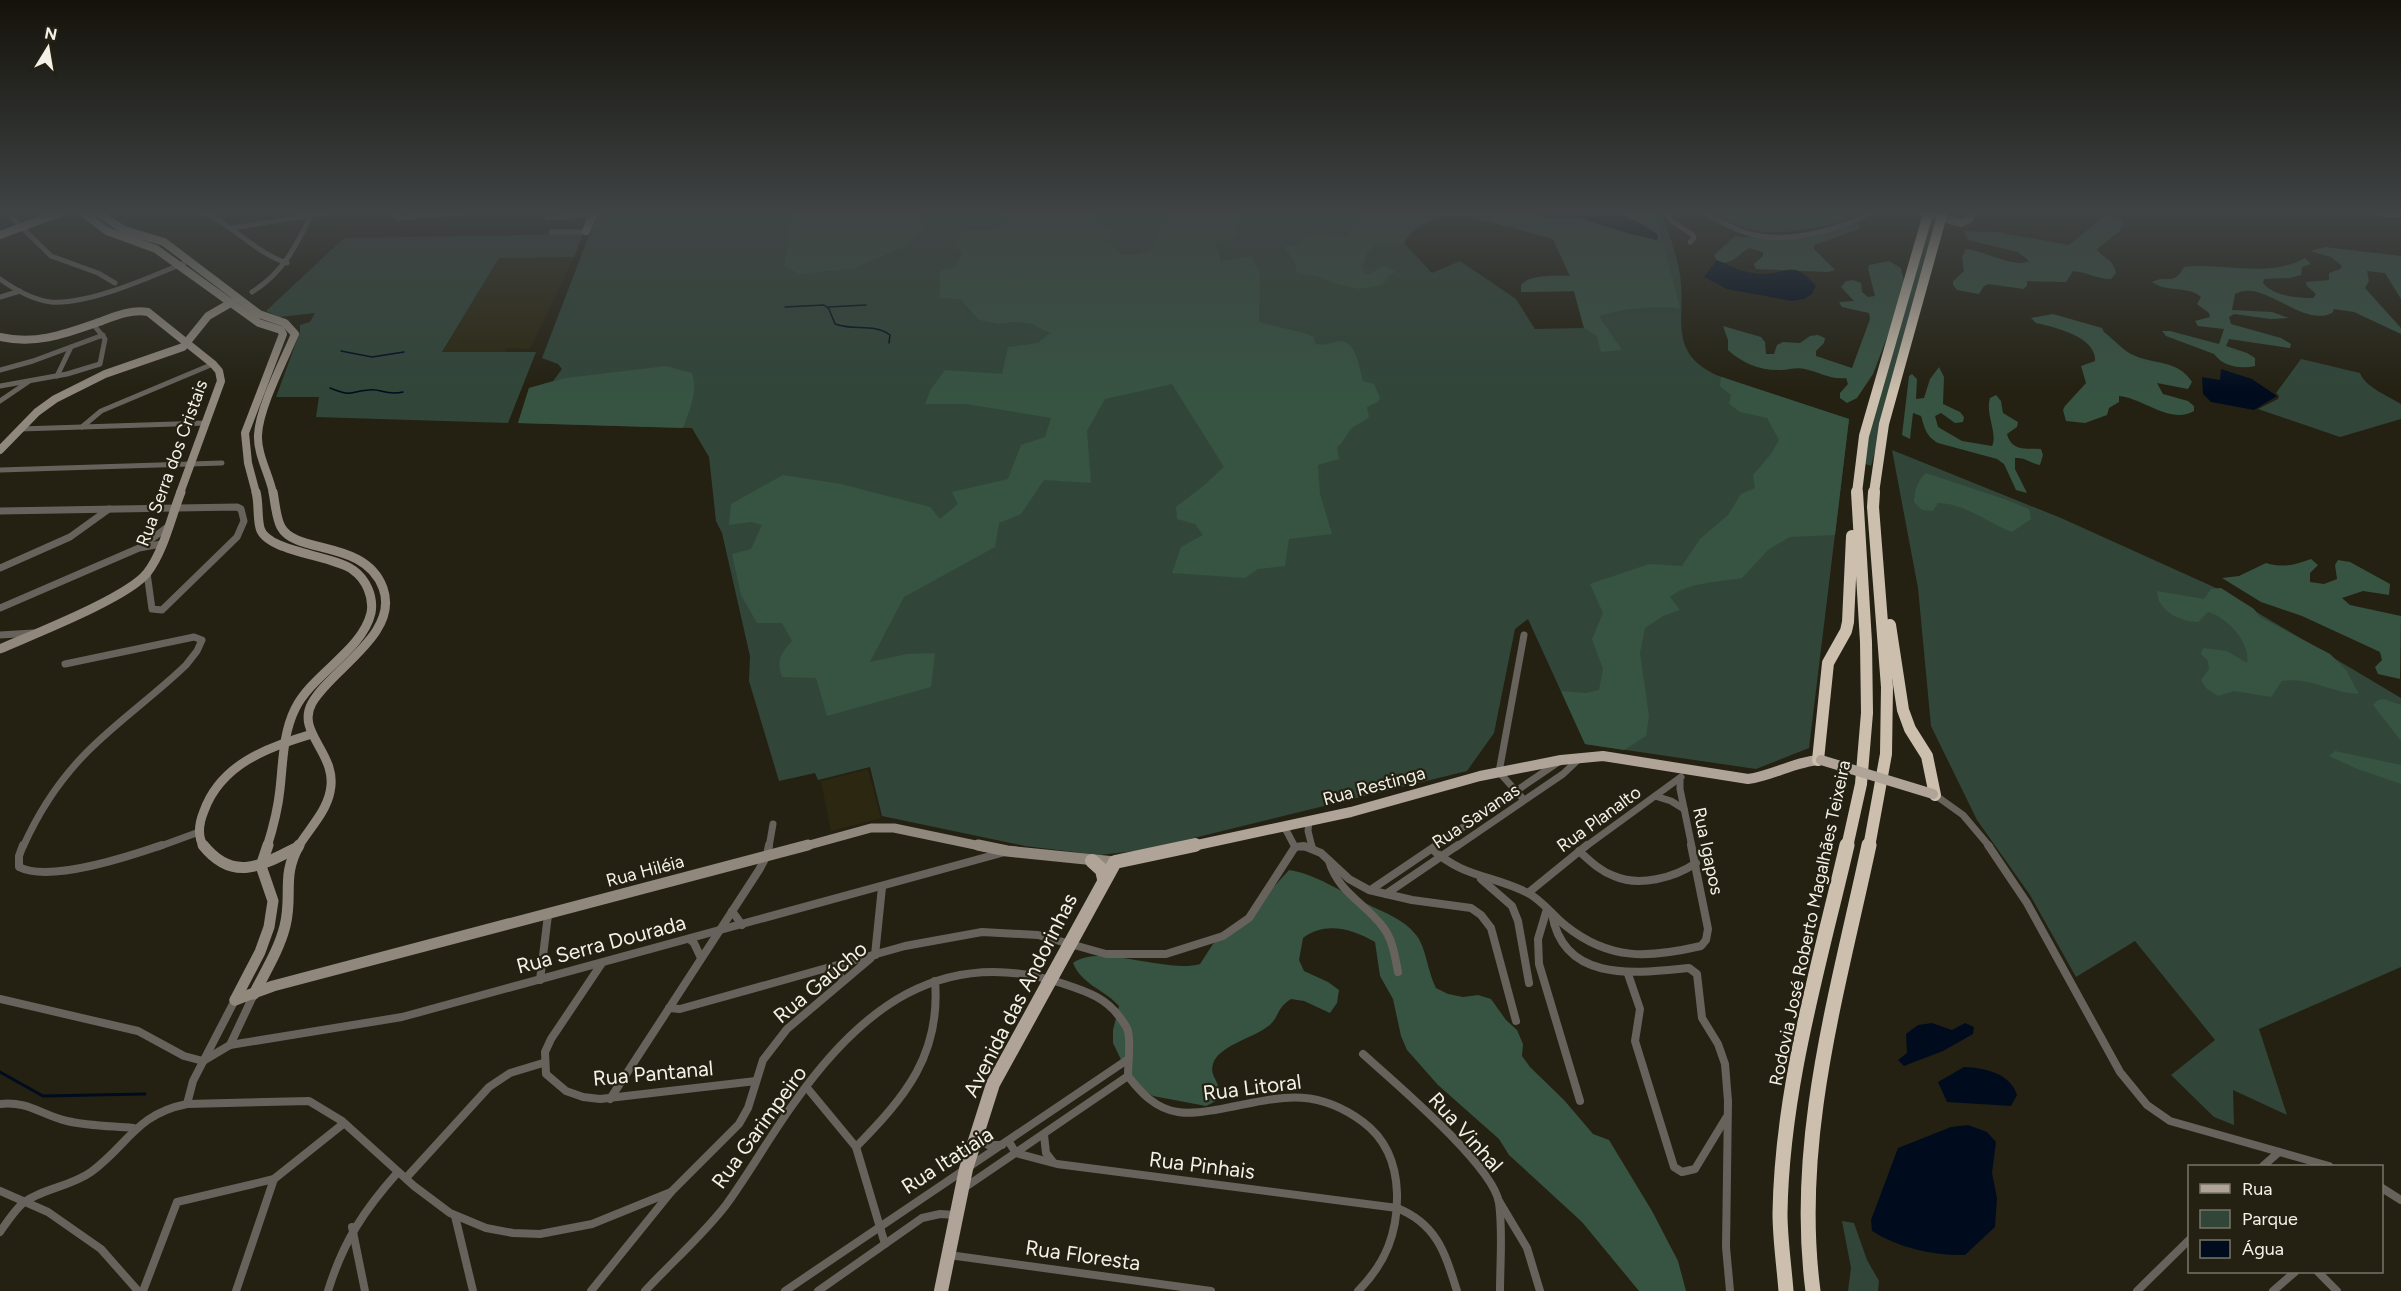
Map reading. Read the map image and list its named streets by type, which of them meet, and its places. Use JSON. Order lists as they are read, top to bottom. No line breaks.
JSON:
{"streets":{"highway":["Rodovia José Roberto Magalhães Teixeira"],"main road":["Rua Serra dos Cristais","Rua Restinga","Rua Hiléia","Avenida das Andorinhas"],"street":["Rua Savanas","Rua Planalto","Rua Igapos","Rua Serra Dourada","Rua Gaúcho","Rua Pantanal","Rua Litoral","Rua Garimpeiro","Rua Vinhal","Rua Itatiaia","Rua Pinhais","Rua Floresta"]},"crossings":[["Rua Restinga","Rua Savanas"],["Rua Restinga","Rua Planalto"],["Rua Restinga","Rua Igapos"],["Rua Restinga","Rua Hiléia"],["Rua Restinga","Avenida das Andorinhas"],["Rua Planalto","Rua Igapos"],["Rua Hiléia","Rua Serra Dourada"],["Rua Gaúcho","Avenida das Andorinhas"],["Rua Gaúcho","Rua Pantanal"],["Avenida das Andorinhas","Rua Garimpeiro"],["Avenida das Andorinhas","Rua Itatiaia"],["Avenida das Andorinhas","Rua Floresta"],["Rua Litoral","Rua Garimpeiro"],["Rua Litoral","Rua Itatiaia"],["Rua Litoral","Rua Pinhais"],["Rua Garimpeiro","Rua Itatiaia"],["Rua Itatiaia","Rua Pinhais"]],"legend":["Rua","Parque","Água"],"north":"top"}
